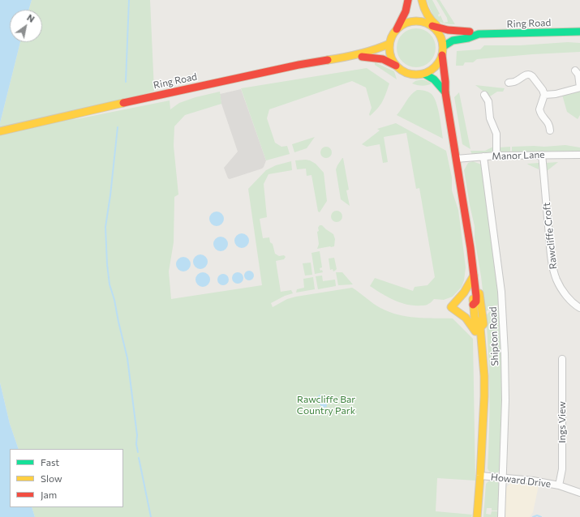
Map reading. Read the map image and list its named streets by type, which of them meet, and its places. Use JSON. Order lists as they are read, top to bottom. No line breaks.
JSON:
{"streets":{"main road":["Ring Road","Shipton Road"],"street":["Manor Lane","Rawcliffe Croft","Ings View","Howard Drive"]},"crossings":[["Ring Road","Shipton Road"],["Manor Lane","Rawcliffe Croft"],["Manor Lane","Shipton Road"],["Shipton Road","Howard Drive"],["Ings View","Howard Drive"]],"parks":["Rawcliffe Bar Country Park"],"legend":["Fast","Slow","Jam"],"north":"top right"}
